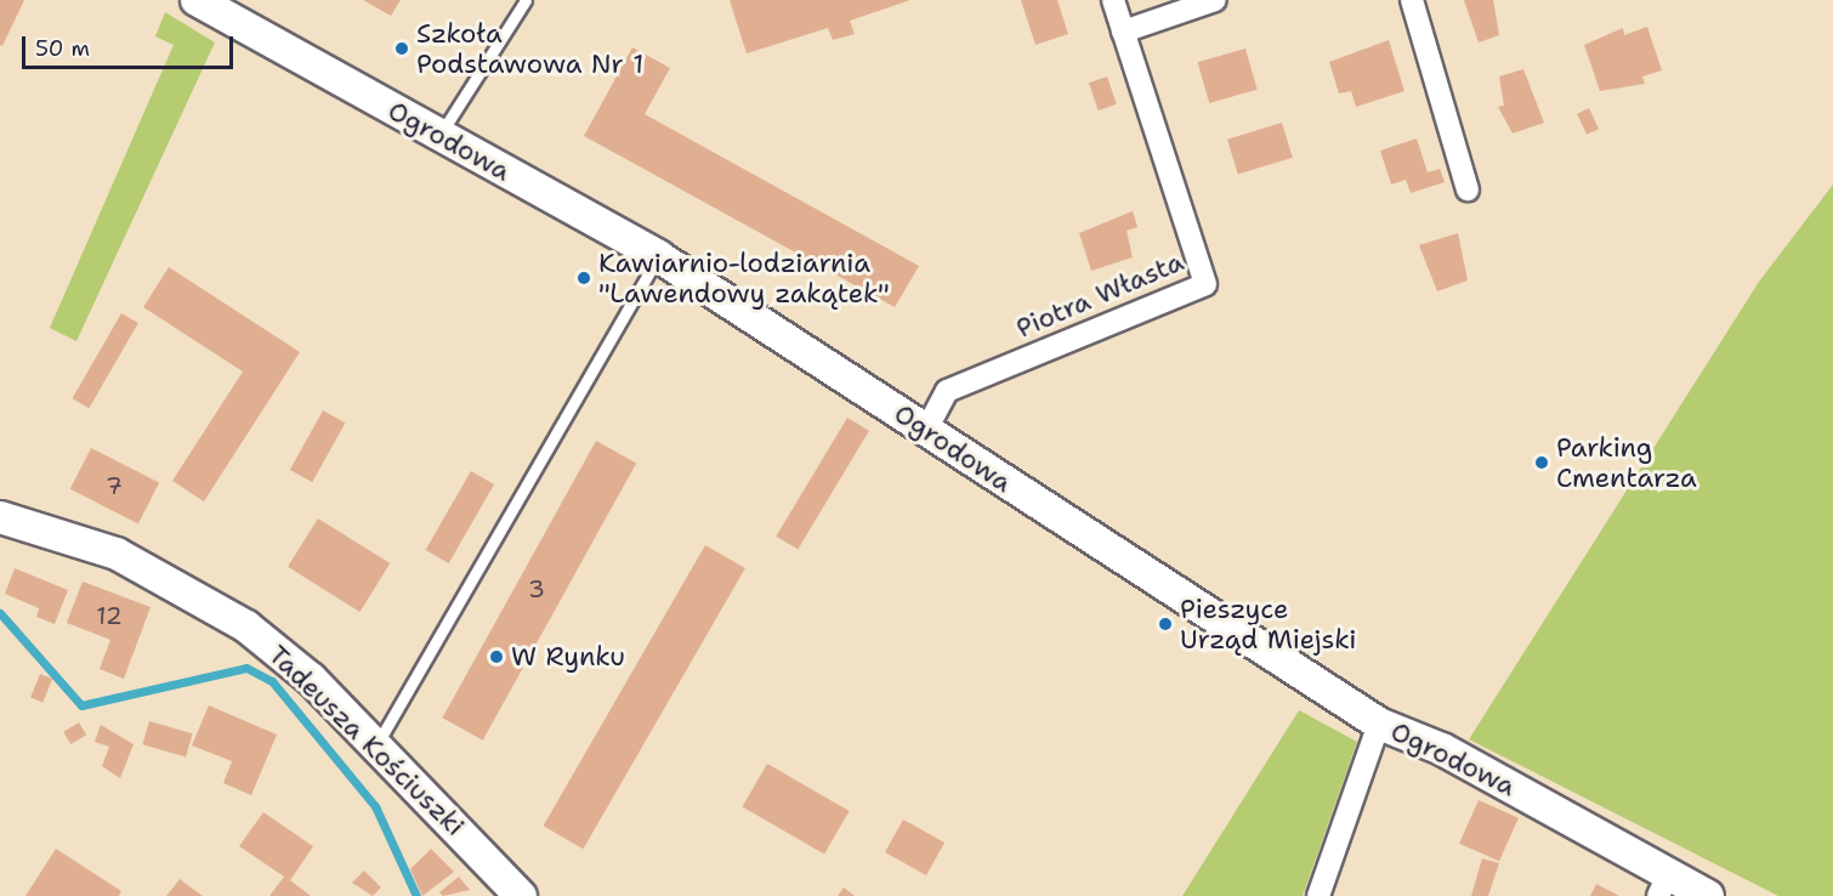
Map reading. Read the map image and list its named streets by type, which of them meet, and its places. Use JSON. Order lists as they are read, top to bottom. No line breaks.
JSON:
{"streets":{"street":["Ogrodowa","Piotra Własta","Tadeusza Kościuszki"]},"crossings":[["Ogrodowa","Piotra Własta"]],"places":["Szkoła Podstawowa Nr 1","Kawiarnio-lodziarnia \"Lawendowy zakątek\"","Parking Cmentarza","Pieszyce Urząd Miejski","W Rynku"],"house_numbers":["7","3","12"],"scale_bar":"50 m"}
